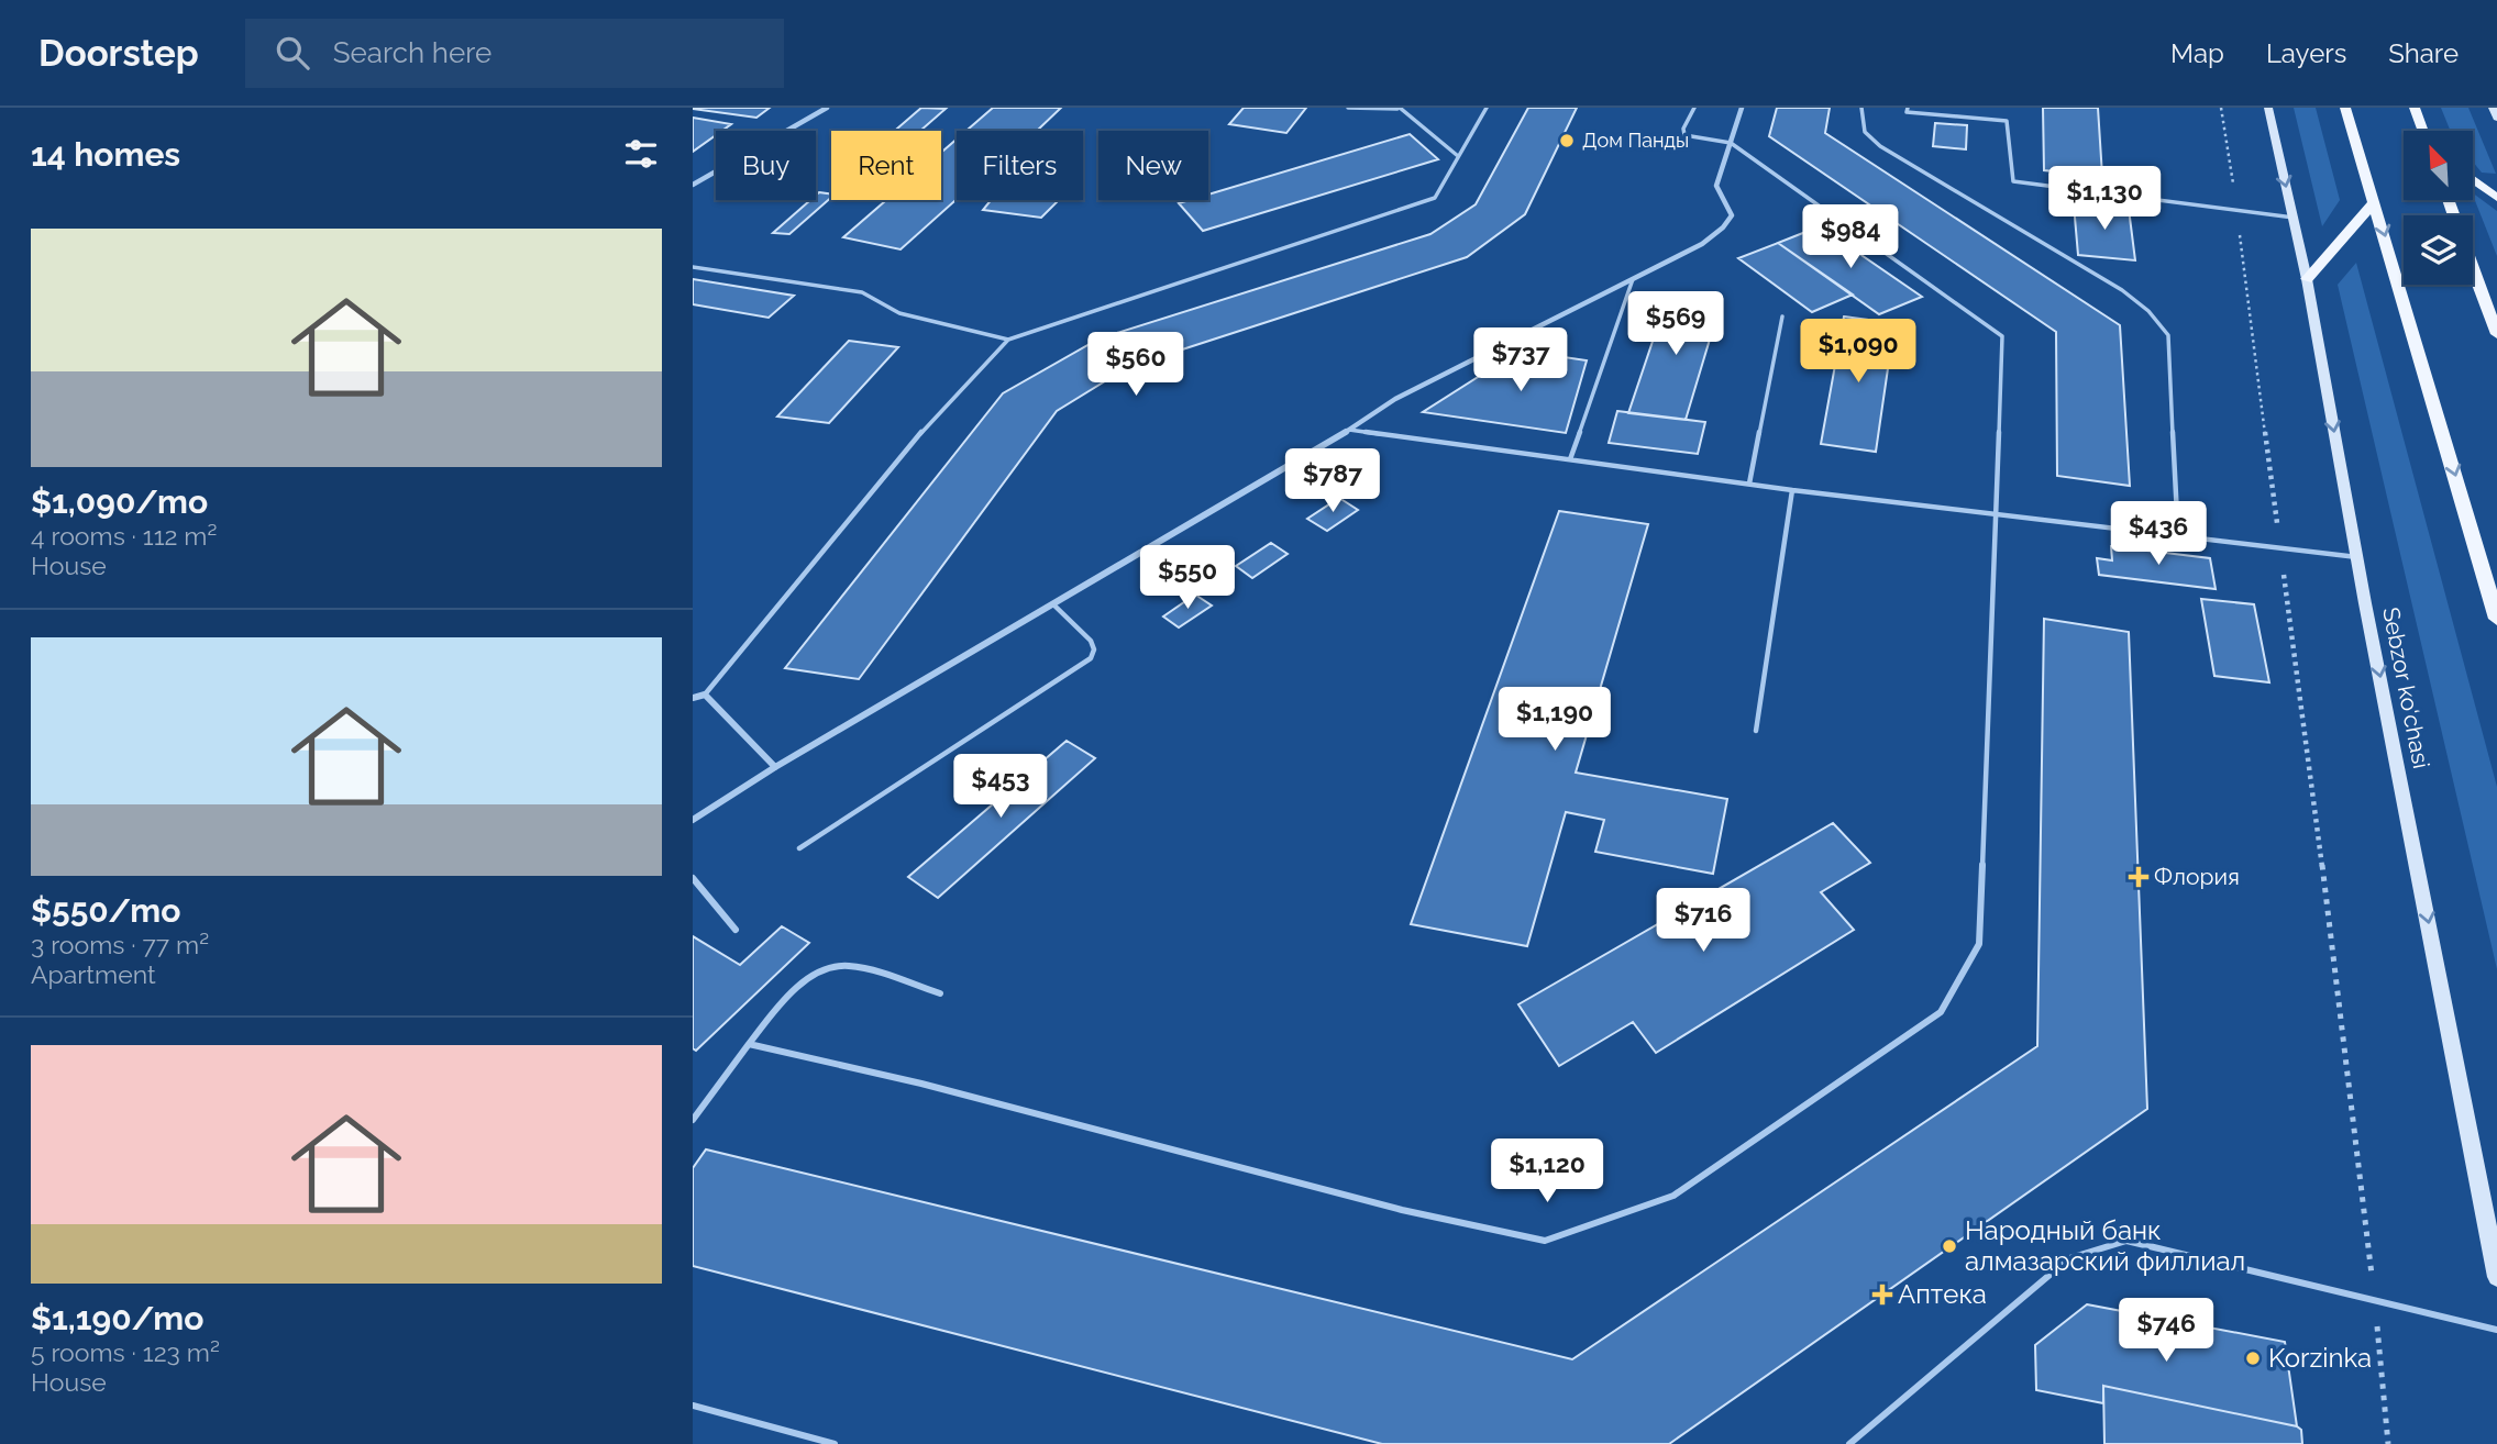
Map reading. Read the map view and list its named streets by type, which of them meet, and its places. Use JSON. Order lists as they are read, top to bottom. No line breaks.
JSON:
{"streets":{"street":["Sebzor ko‘chasi"]},"one_way":["Sebzor ko‘chasi"],"places":{"other":["Дом Панды","Народный банк алмазарский филлиал","Korzinka"],"health":["Флория","Аптека"]},"north":"top left","page":{"header":"Doorstep","search":"Search here","nav":["Map","Layers","Share"],"heading":"14 homes","chip":["Buy","Rent","Filters","New"],"price":["$1,130","$984","$569","$1,090","$737","$560","$787","$436","$550","$1,190","$453","$716","$1,120","$746"],"list":[{"name":"$1,090/mo","note":"4 rooms · 112 m² · House"},{"name":"$550/mo","note":"3 rooms · 77 m² · Apartment"},{"name":"$1,190/mo","note":"5 rooms · 123 m² · House"}]}}
